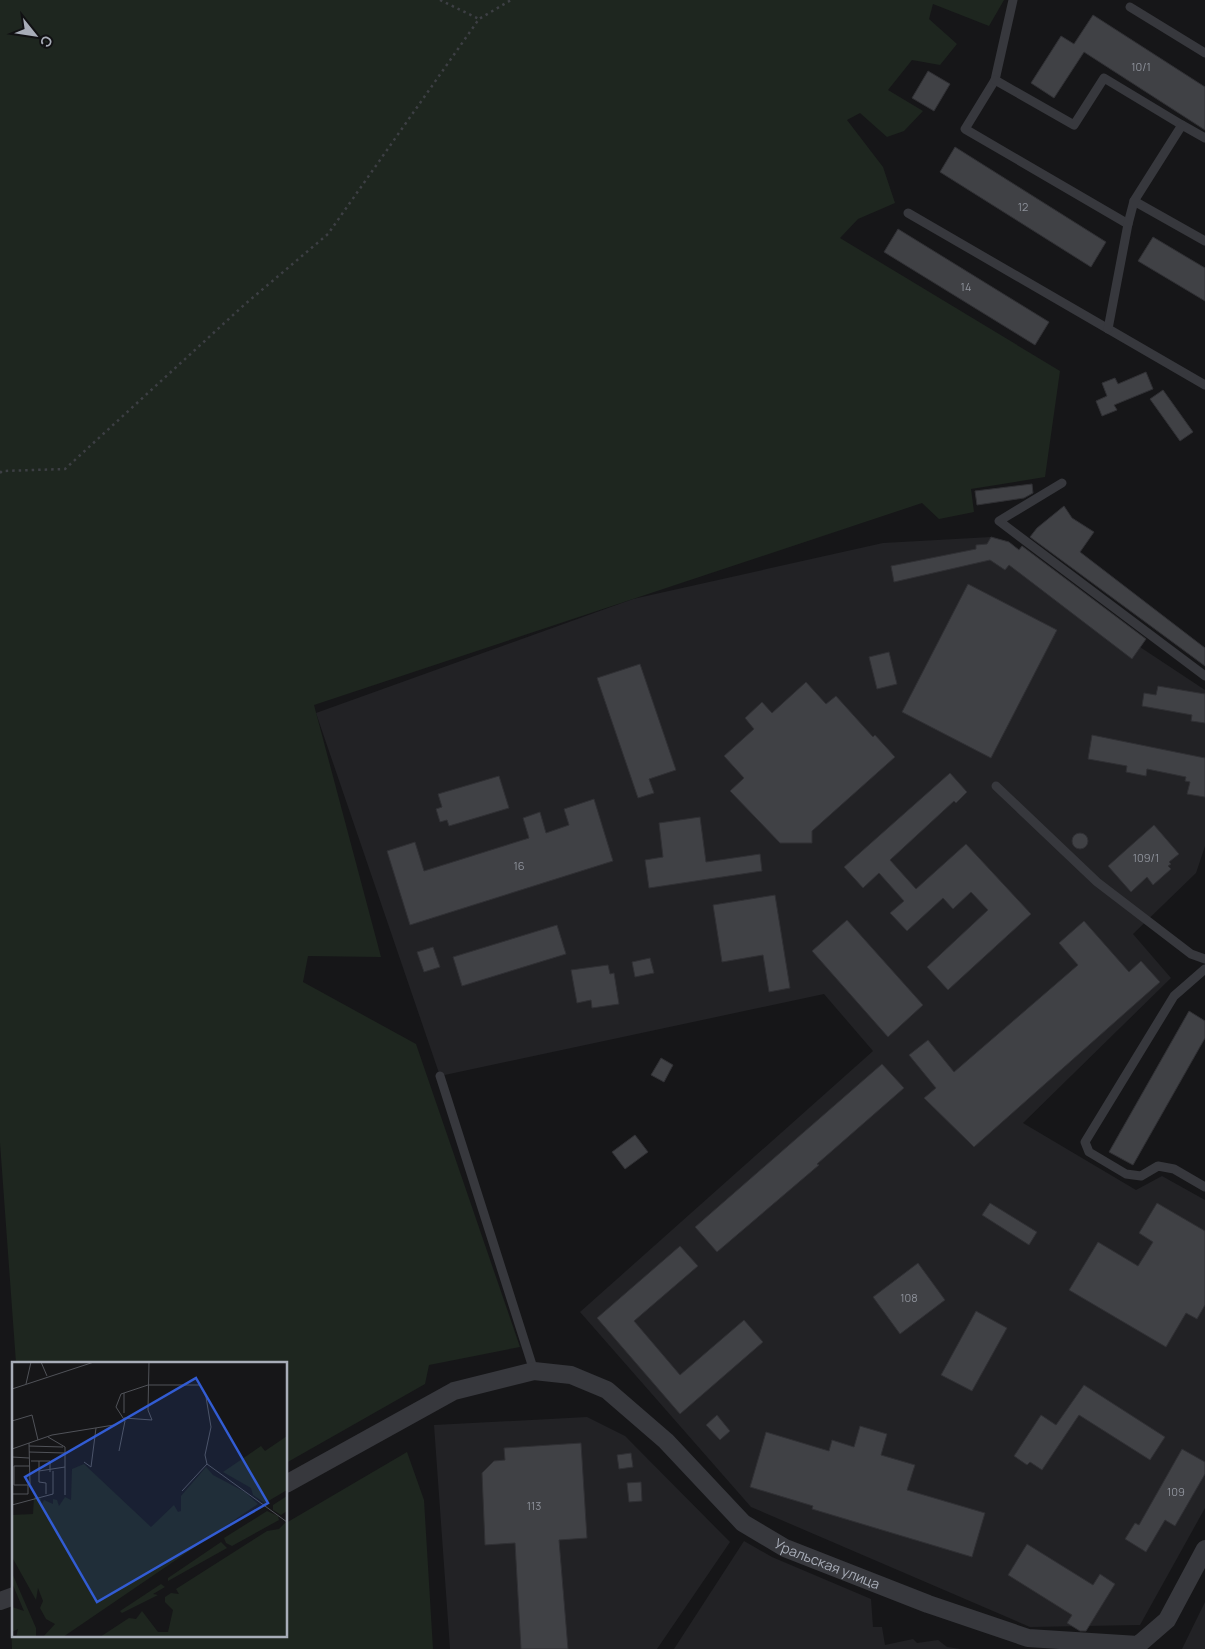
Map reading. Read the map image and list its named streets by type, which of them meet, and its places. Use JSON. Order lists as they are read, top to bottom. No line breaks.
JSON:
{"streets":{"street":["Уральская улица"]},"house_numbers":["10/1","12","14","109/1","16","108","109","113"],"north":"bottom right"}
